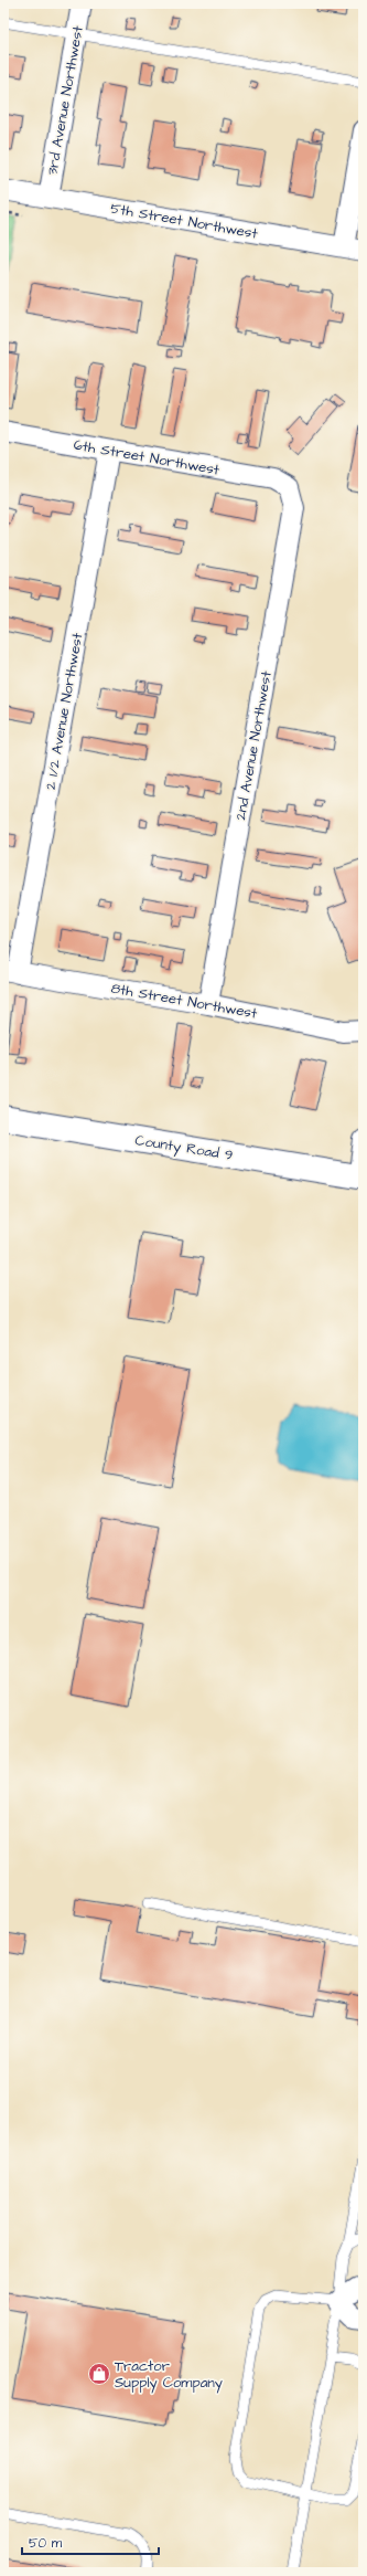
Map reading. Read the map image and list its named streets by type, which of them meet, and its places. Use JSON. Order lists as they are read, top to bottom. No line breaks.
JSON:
{"streets":{"street":["3rd Avenue Northwest","5th Street Northwest","6th Street Northwest","2 1/2 Avenue Northwest","2nd Avenue Northwest","8th Street Northwest","County Road 9"]},"crossings":[["3rd Avenue Northwest","5th Street Northwest"],["6th Street Northwest","2 1/2 Avenue Northwest"],["6th Street Northwest","2nd Avenue Northwest"],["2 1/2 Avenue Northwest","8th Street Northwest"],["2nd Avenue Northwest","8th Street Northwest"]],"places":{"shop":["Tractor Supply Company"]},"scale_bar":"50 m"}
